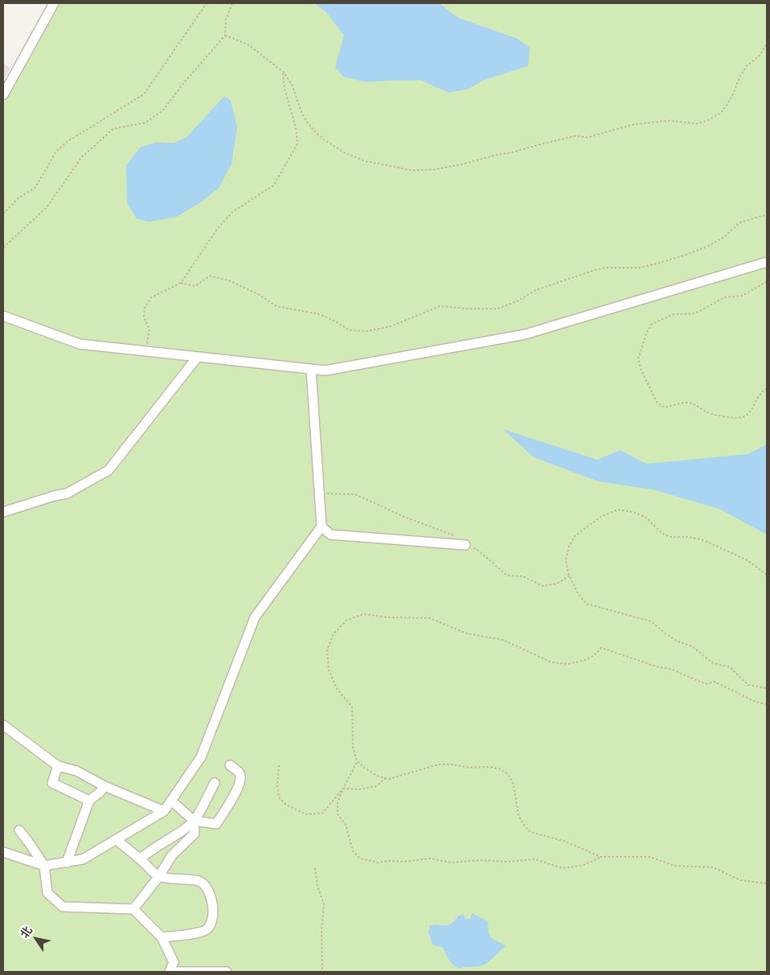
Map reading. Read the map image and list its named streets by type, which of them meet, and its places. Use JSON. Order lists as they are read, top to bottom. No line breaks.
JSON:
{"north":"top left"}
